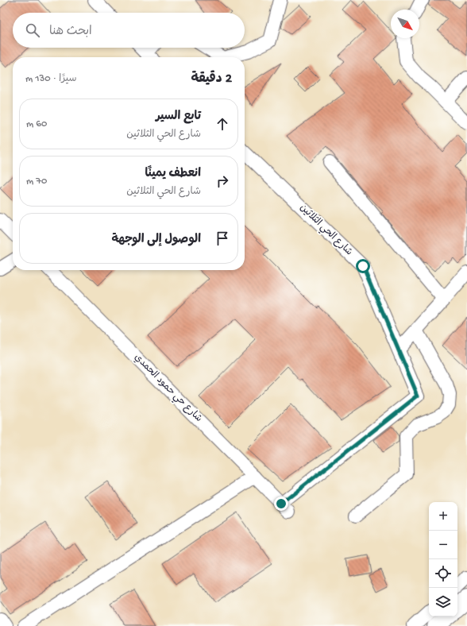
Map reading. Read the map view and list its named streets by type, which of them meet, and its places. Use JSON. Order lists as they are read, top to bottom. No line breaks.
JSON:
{"streets":{"street":["شارع الحي الثلاثين","شارع حي حمود الحمدي"]},"crossings":[["شارع الحي الثلاثين","شارع حي حمود الحمدي"]],"north":"bottom right","page":{"search":"ابحث هنا","heading":["2 دقيقة","سيرًا · 130 m"],"list":[["تابع السير","شارع الحي الثلاثين","60 m"],["انعطف يمينًا","شارع الحي الثلاثين","70 m"],"الوصول إلى الوجهة"],"map_buttons":["+","−"]}}
